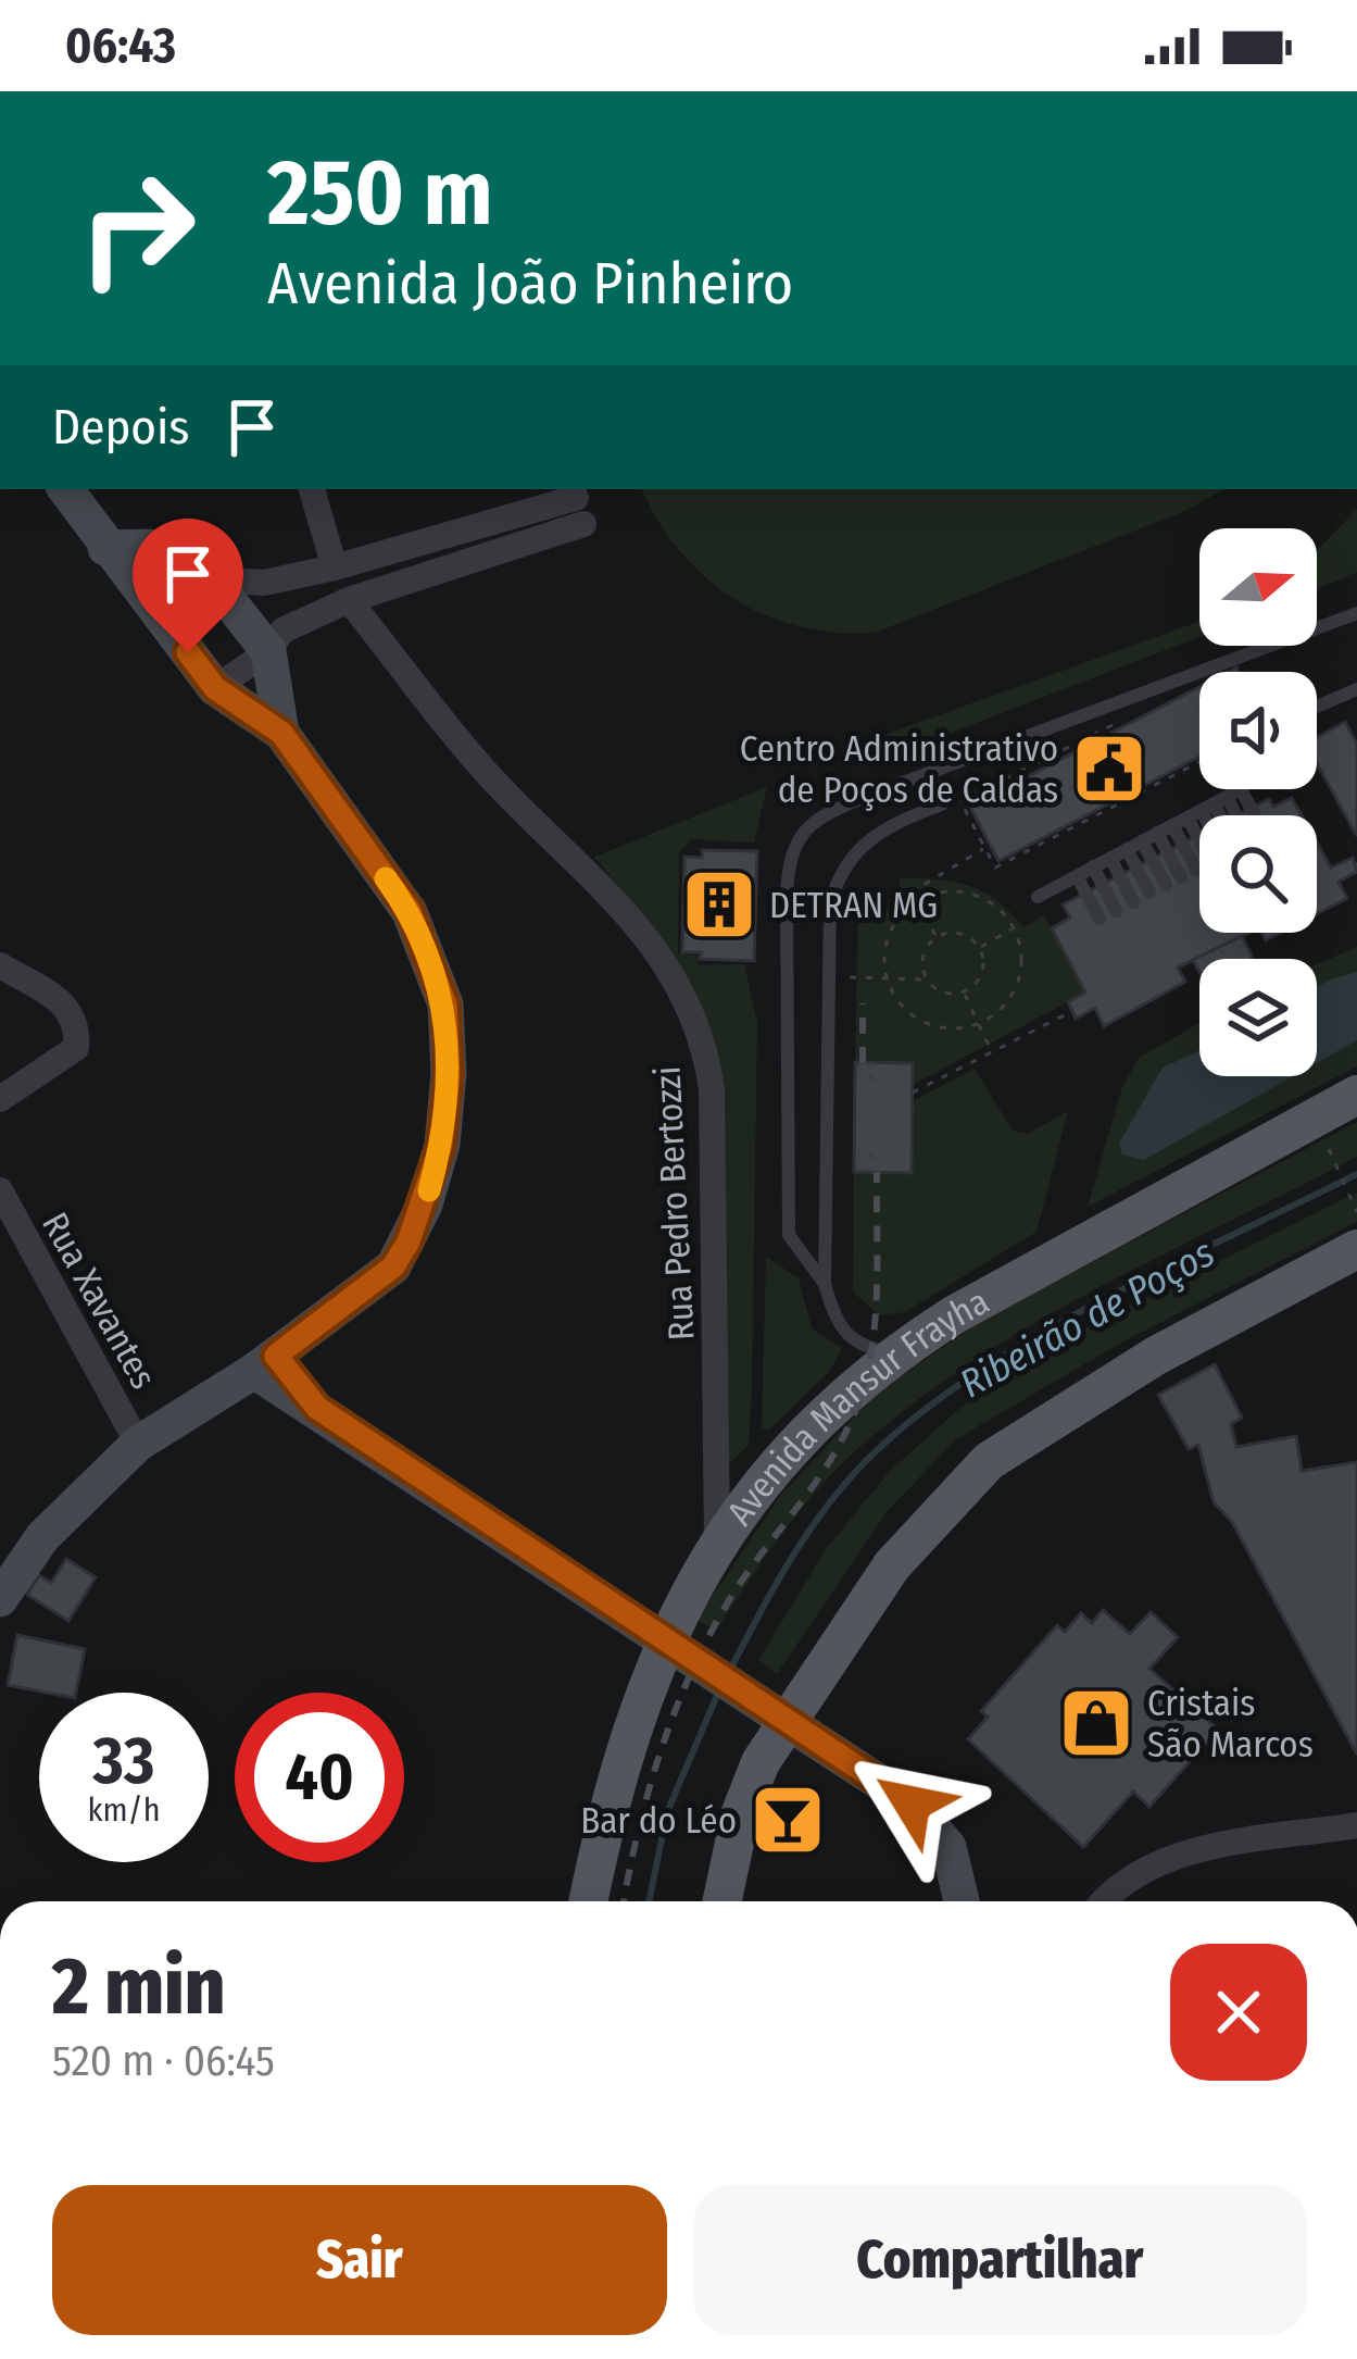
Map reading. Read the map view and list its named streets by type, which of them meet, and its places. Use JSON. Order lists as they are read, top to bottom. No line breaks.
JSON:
{"streets":{"main road":["Avenida Mansur Frayha"],"street":["Rua Pedro Bertozzi","Rua Xavantes"]},"crossings":[["Rua Pedro Bertozzi","Avenida Mansur Frayha"]],"water":["Ribeirão de Poços"],"places":{"public building":["Centro Administrativo de Poços de Caldas"],"building":["DETRAN MG"],"shop":["Cristais São Marcos"],"bar":["Bar do Léo"]},"north":"right","page":{"status":"06:43","turn":["250 m","Avenida João Pinheiro"],"then":"Depois","speed":"33 km/h","limit":"40","heading":["2 min","520 m · 06:45"],"buttons":["Sair","Compartilhar"]}}
